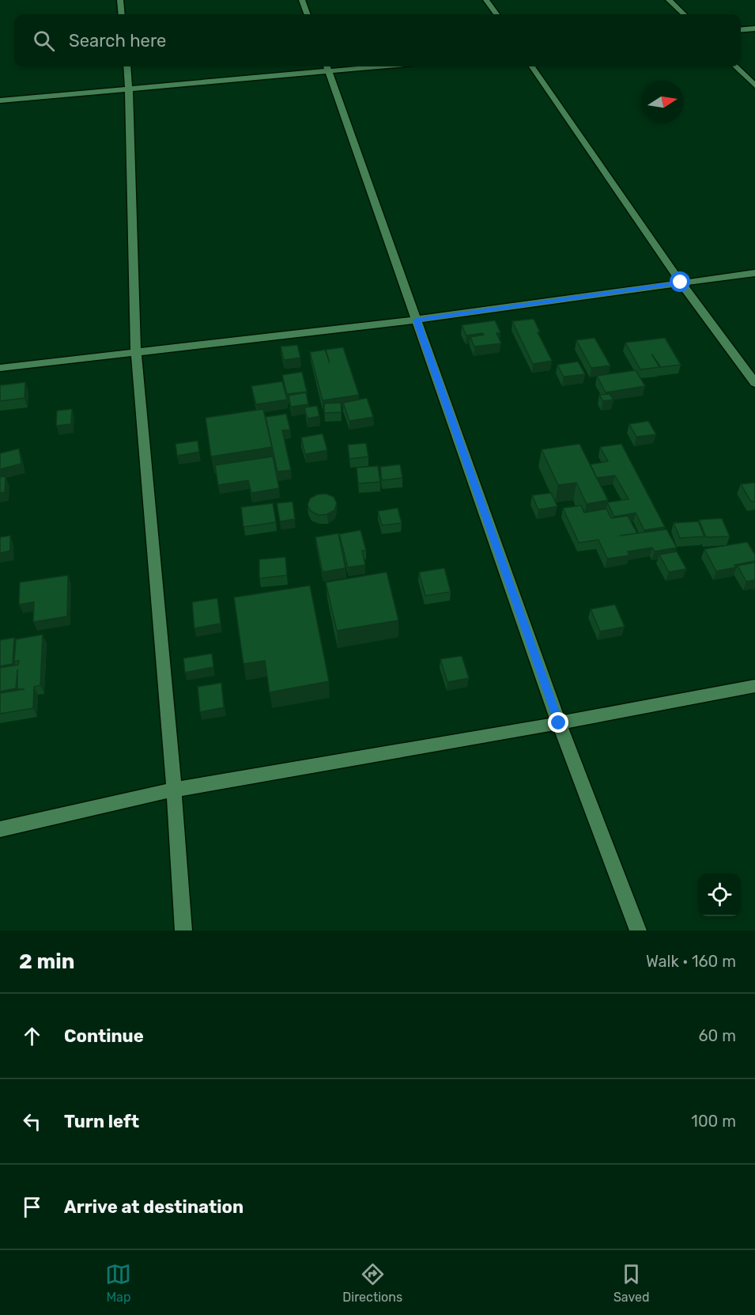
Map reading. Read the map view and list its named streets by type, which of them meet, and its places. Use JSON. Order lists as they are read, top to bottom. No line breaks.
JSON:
{"north":"right","page":{"search":"Search here","heading":["2 min","Walk · 160 m"],"list":[["Continue","60 m"],["Turn left","100 m"],"Arrive at destination"],"nav":["Map","Directions","Saved"]}}
